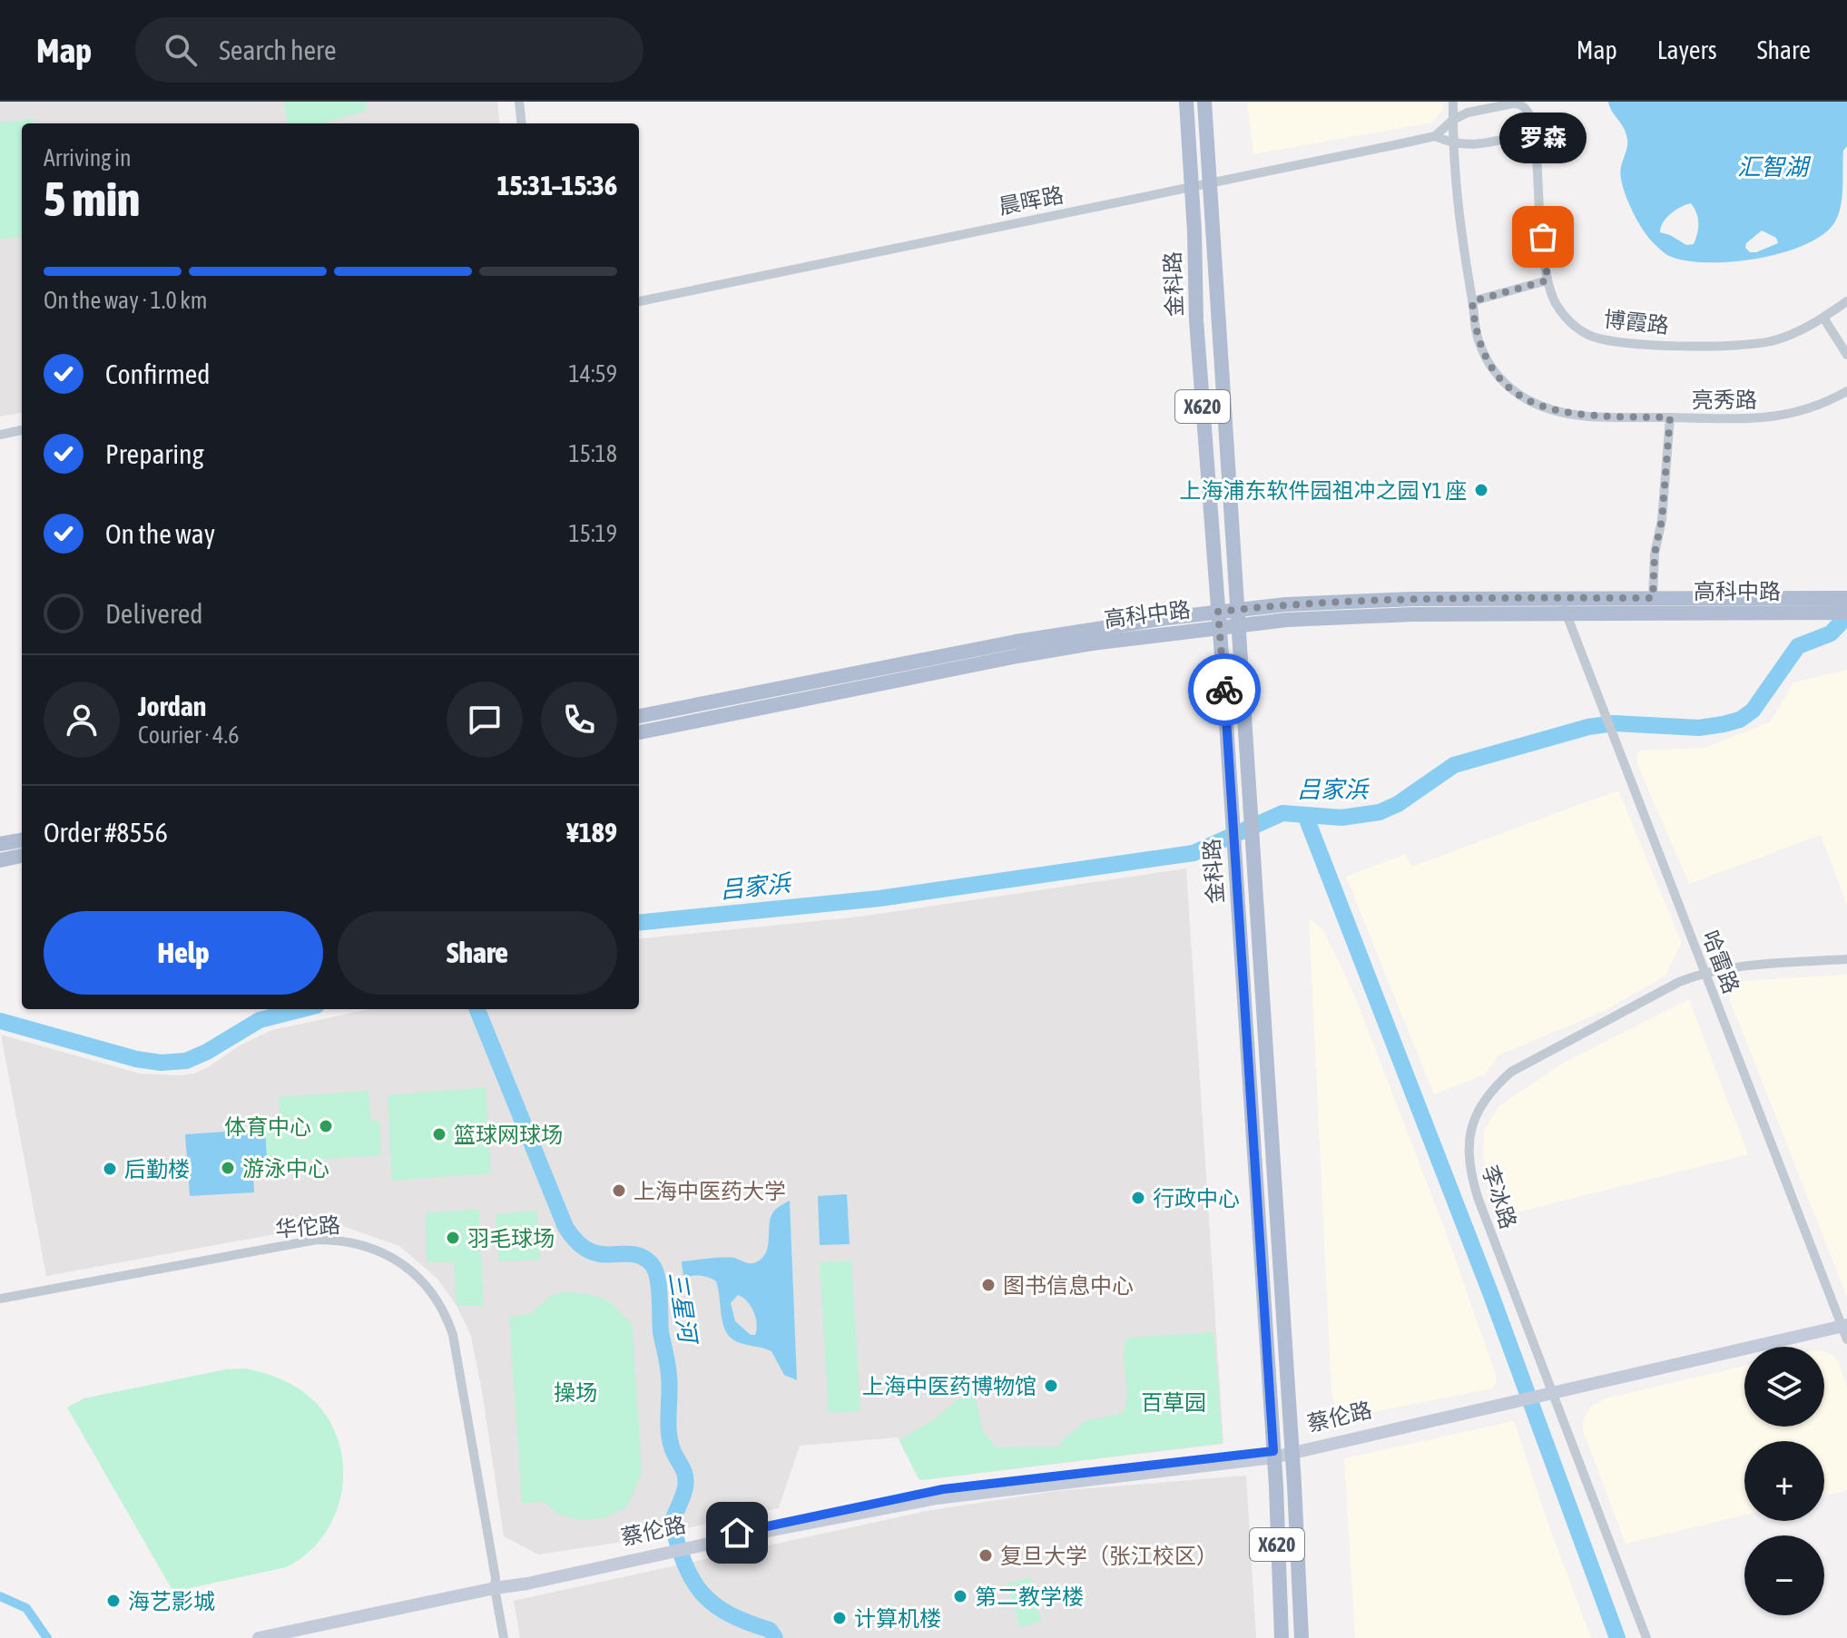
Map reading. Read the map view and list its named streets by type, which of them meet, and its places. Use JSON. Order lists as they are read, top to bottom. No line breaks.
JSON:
{"streets":{"main road":["金科路","X620","高科中路"],"street":["晨晖路","博霞路","亮秀路","哈雷路","李冰路","华佗路","蔡伦路"]},"crossings":[["晨晖路","金科路"],["金科路","高科中路"],["金科路","蔡伦路"],["高科中路","哈雷路"],["哈雷路","李冰路"],["哈雷路","蔡伦路"],["李冰路","蔡伦路"],["华佗路","蔡伦路"]],"water":["汇智湖","吕家浜","三星河"],"parks":["操场","百草园"],"places":["罗森","上海浦东软件园祖冲之园 Y1 座","体育中心","篮球网球场","游泳中心","后勤楼","上海中医药大学","行政中心","羽毛球场","图书信息中心","上海中医药博物馆","复旦大学（张江校区）","第二教学楼","海艺影城","计算机楼"],"page":{"header":"Map","search":"Search here","nav":["Map","Layers","Share"],"bubble":"罗森","heading":["5 min","Arriving in","15:31–15:36"],"panel":["Jordan","Courier · 4.6","Order #8556","¥189"],"bar":"On the way · 1.0 km","list":[["Confirmed","14:59"],["Preparing","15:18"],["On the way","15:19"],"Delivered"],"buttons":["Help","Share"],"map_buttons":["+","−"]}}
